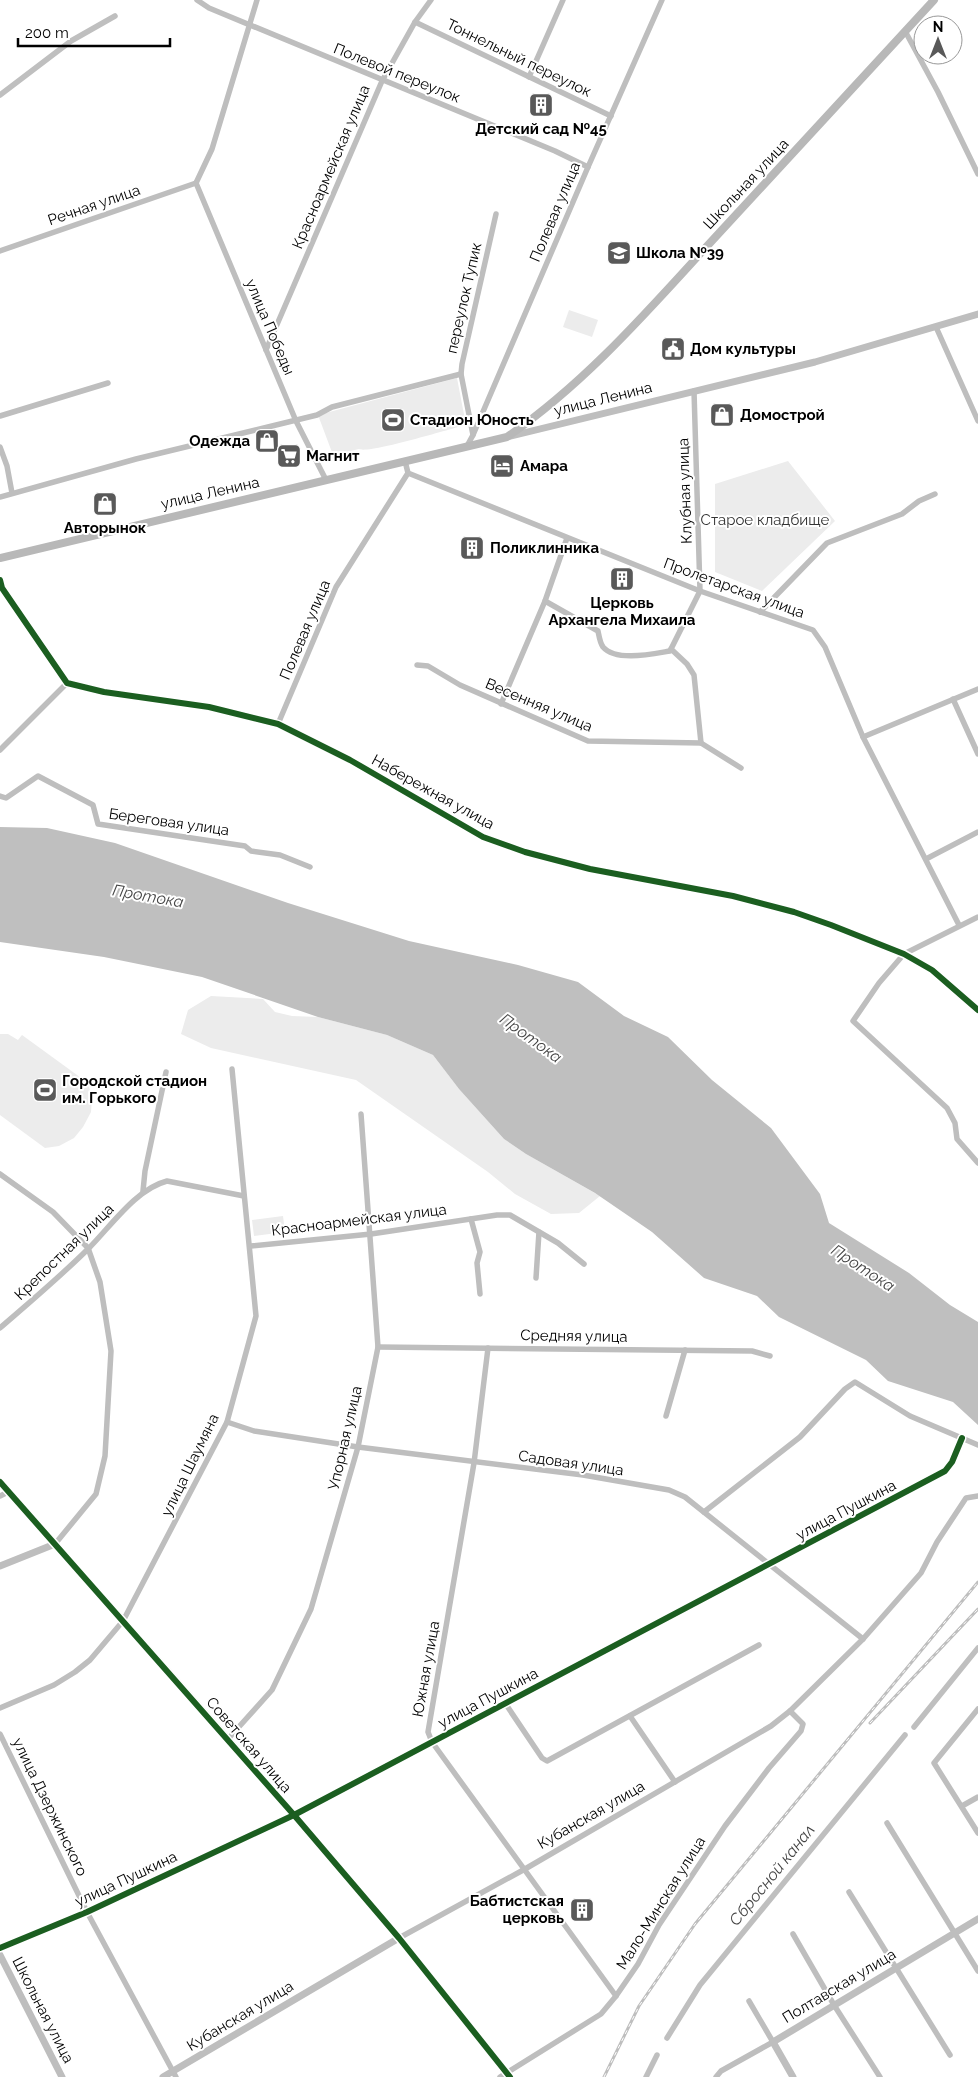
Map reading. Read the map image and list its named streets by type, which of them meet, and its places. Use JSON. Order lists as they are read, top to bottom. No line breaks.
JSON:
{"streets":{"main road":["Школьная улица","улица Ленина"],"street":["Тоннельный переулок","Полевой переулок","Красноармейская улица","Речная улица","Полевая улица","переулок Тупик","улица Победы","Клубная улица","Пролетарская улица","Весенняя улица","Набережная улица","Береговая улица","Крепостная улица","Средняя улица","Упорная улица","Садовая улица","улица Шаумяна","улица Пушкина","Южная улица","Советская улица","улица Дзержинского","Кубанская улица","Мало-Минская улица","Полтавская улица"]},"crossings":[["Тоннельный переулок","Красноармейская улица"],["Тоннельный переулок","Полевая улица"],["Полевой переулок","Красноармейская улица"],["Полевой переулок","Полевая улица"],["Красноармейская улица","улица Победы"],["Красноармейская улица","Упорная улица"],["Красноармейская улица","улица Шаумяна"],["Школьная улица","улица Ленина"],["Речная улица","улица Победы"],["Полевая улица","переулок Тупик"],["Полевая улица","Пролетарская улица"],["Полевая улица","Набережная улица"],["улица Победы","улица Ленина"],["улица Ленина","Клубная улица"],["Клубная улица","Пролетарская улица"],["Крепостная улица","улица Шаумяна"],["Средняя улица","Упорная улица"],["Средняя улица","Южная улица"],["Упорная улица","Садовая улица"],["Упорная улица","Советская улица"],["Садовая улица","улица Шаумяна"],["Садовая улица","улица Пушкина"],["Садовая улица","Южная улица"],["Садовая улица","Кубанская улица"],["улица Шаумяна","Советская улица"],["улица Пушкина","Южная улица"],["улица Пушкина","Советская улица"],["улица Пушкина","улица Дзержинского"],["Советская улица","Кубанская улица"],["Советская улица","Мало-Минская улица"],["улица Дзержинского","Кубанская улица"],["Кубанская улица","Мало-Минская улица"]],"water":["Протока","Сбросной канал"],"parks":["Старое кладбище"],"places":{"building":["Детский сад №45","Поликлинника","Церковь Архангела Михаила","Бабтистская церковь"],"school or university":["Школа №39"],"public building":["Дом культуры"],"shop":["Домострой","Одежда","Авторынок"],"sports":["Стадион Юность","Городской cтадион им. Горького"],"supermarket":["Магнит"],"hotel":["Амара"]},"scale_bar":"200 m","north":"top"}
